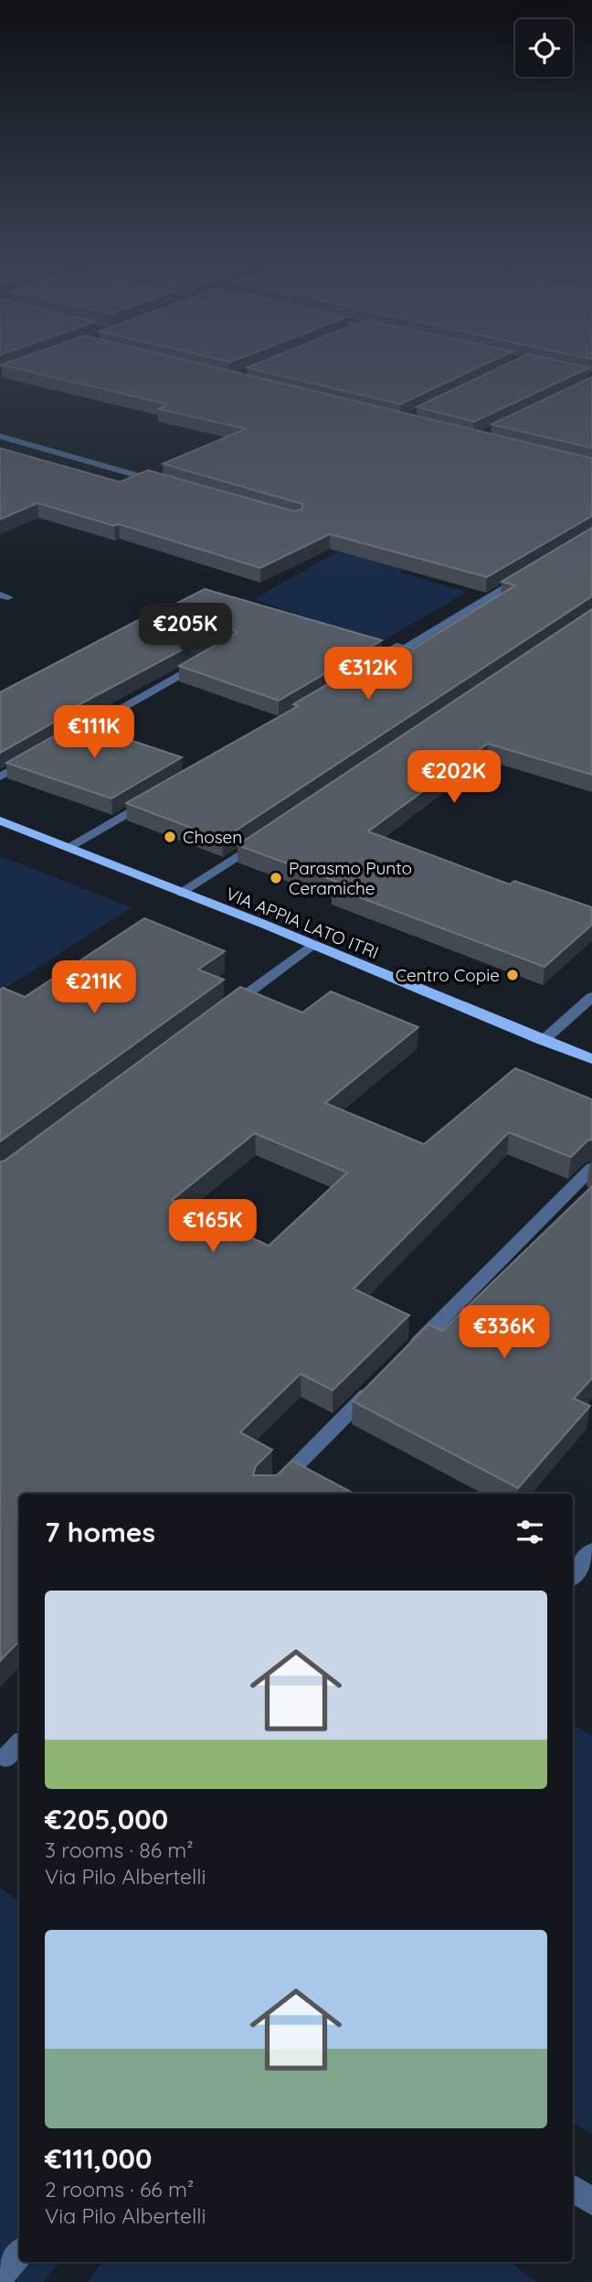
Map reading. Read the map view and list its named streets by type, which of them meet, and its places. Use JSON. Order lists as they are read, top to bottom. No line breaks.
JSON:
{"streets":{"main road":["VIA APPIA LATO ITRI"]},"places":["Chosen","Parasmo Punto Ceramiche","Centro Copie"],"page":{"price":["€205K","€312K","€111K","€202K","€211K","€165K","€336K"],"heading":"7 homes","list":[{"name":"€205,000","note":"3 rooms · 86 m² · Via Pilo Albertelli"},{"name":"€111,000","note":"2 rooms · 66 m² · Via Pilo Albertelli"}]}}
